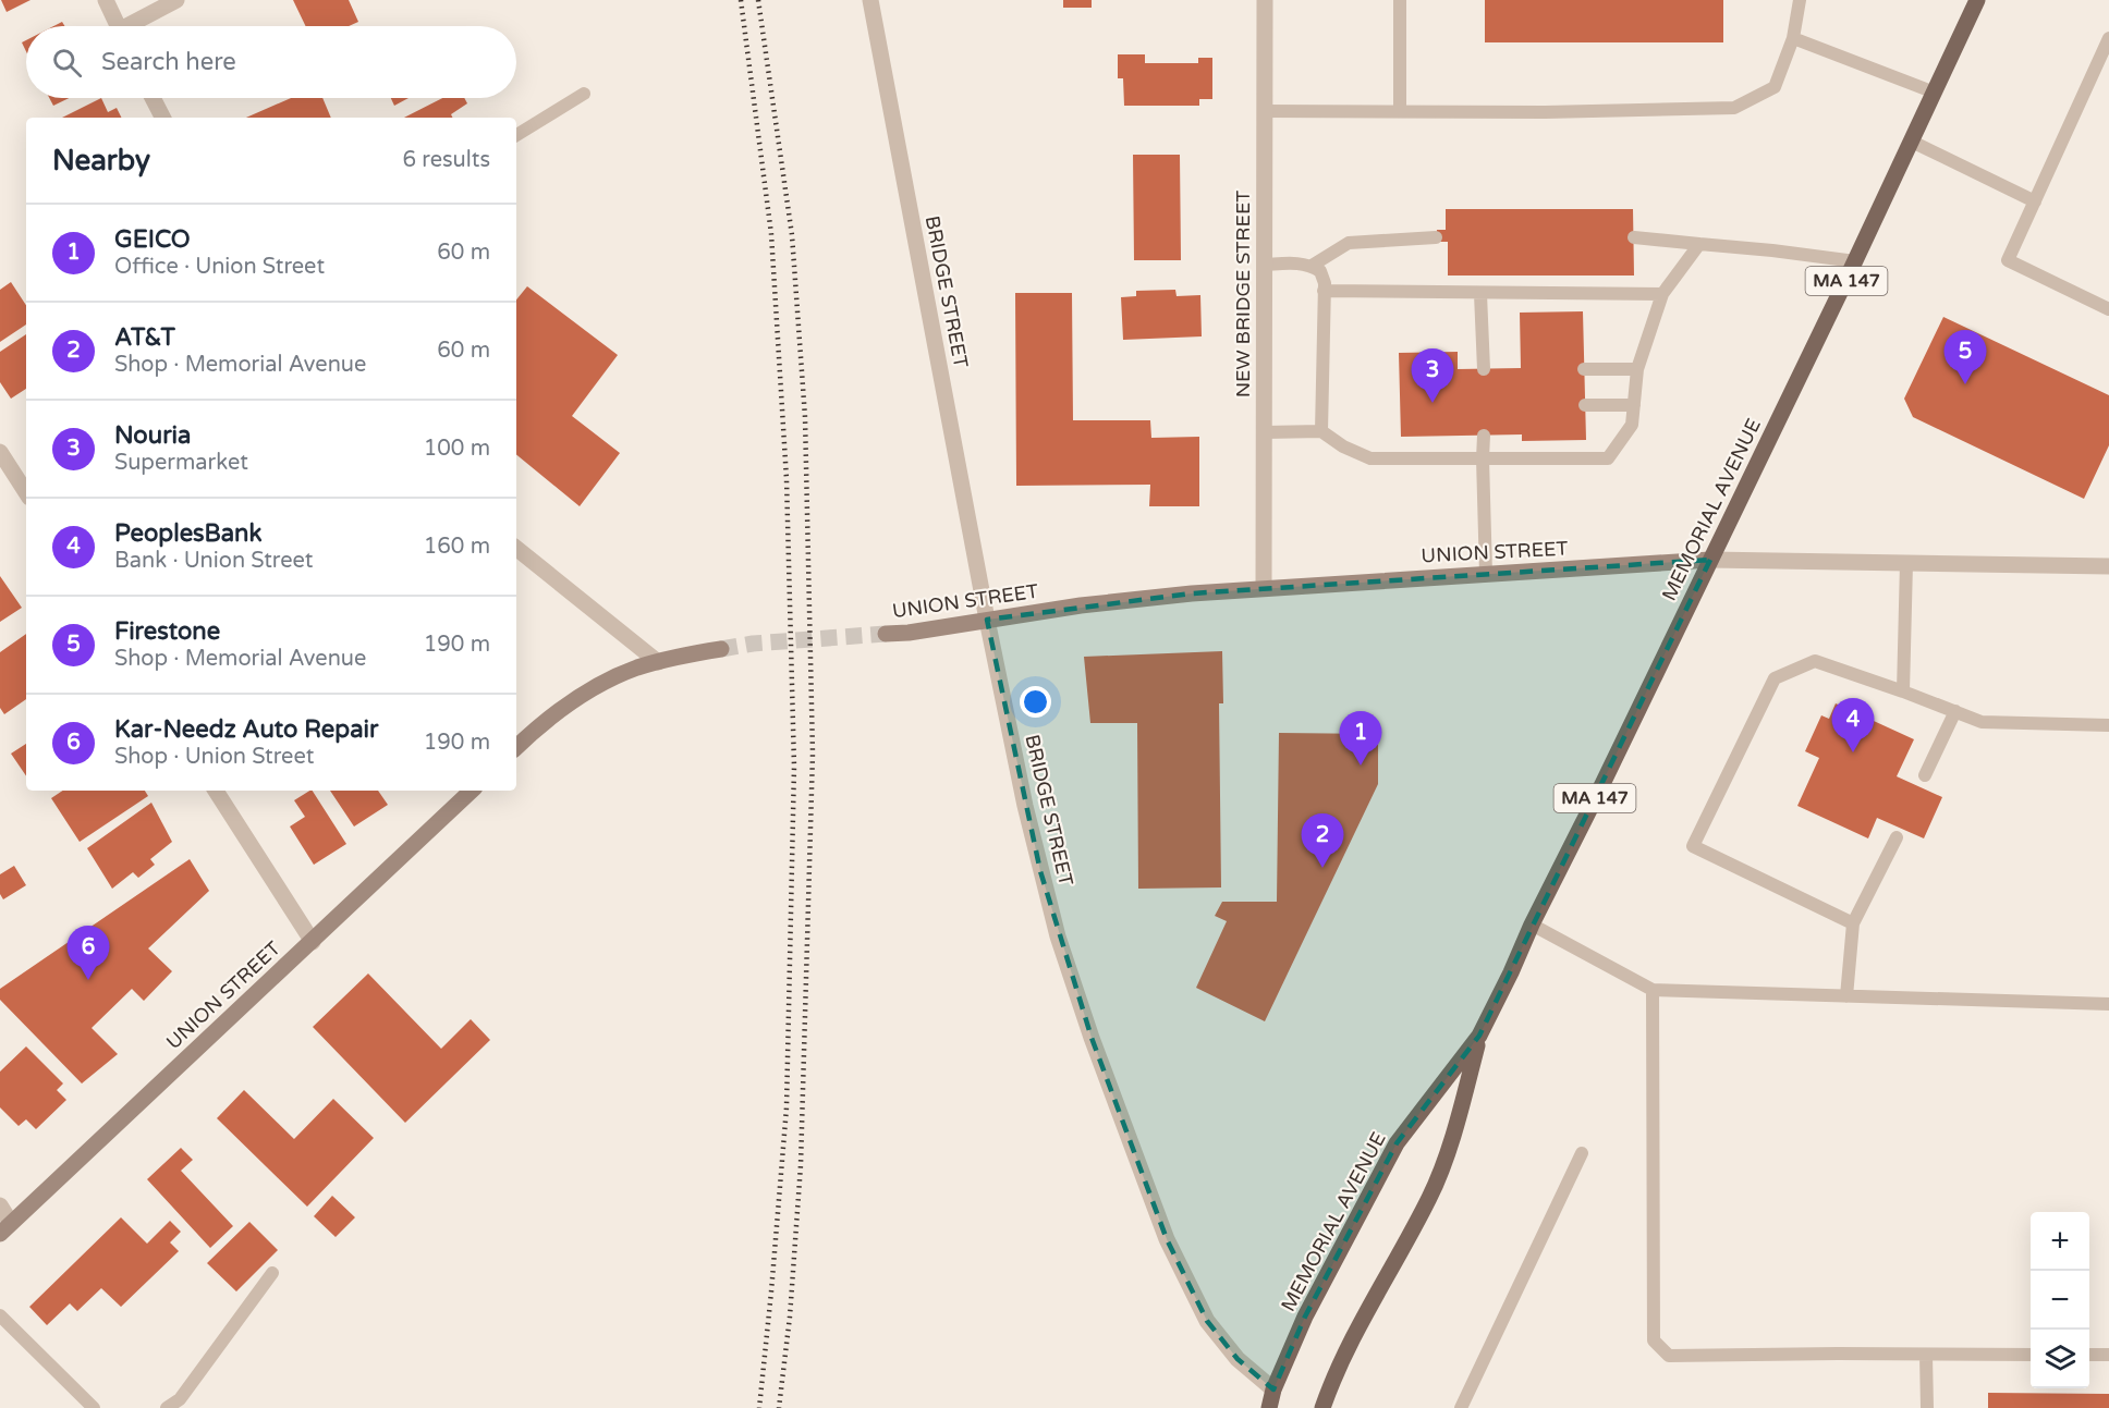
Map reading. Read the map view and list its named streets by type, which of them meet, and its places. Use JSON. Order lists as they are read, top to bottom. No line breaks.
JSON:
{"streets":{"main road":["MA 147","MEMORIAL AVENUE","UNION STREET"],"street":["BRIDGE STREET","NEW BRIDGE STREET"]},"crossings":[["BRIDGE STREET","MEMORIAL AVENUE"],["BRIDGE STREET","UNION STREET"],["NEW BRIDGE STREET","UNION STREET"],["MEMORIAL AVENUE","UNION STREET"]],"page":{"search":"Search here","heading":["Nearby","6 results"],"list":[{"mark":"1","name":"GEICO","note":"Office · Union Street","value":"60 m"},{"mark":"2","name":"AT&T","note":"Shop · Memorial Avenue","value":"60 m"},{"mark":"3","name":"Nouria","note":"Supermarket","value":"100 m"},{"mark":"4","name":"PeoplesBank","note":"Bank · Union Street","value":"160 m"},{"mark":"5","name":"Firestone","note":"Shop · Memorial Avenue","value":"190 m"},{"mark":"6","name":"Kar-Needz Auto Repair","note":"Shop · Union Street","value":"190 m"}],"pins":["5","3","4","1","2","6"],"map_buttons":["+","−"]}}
